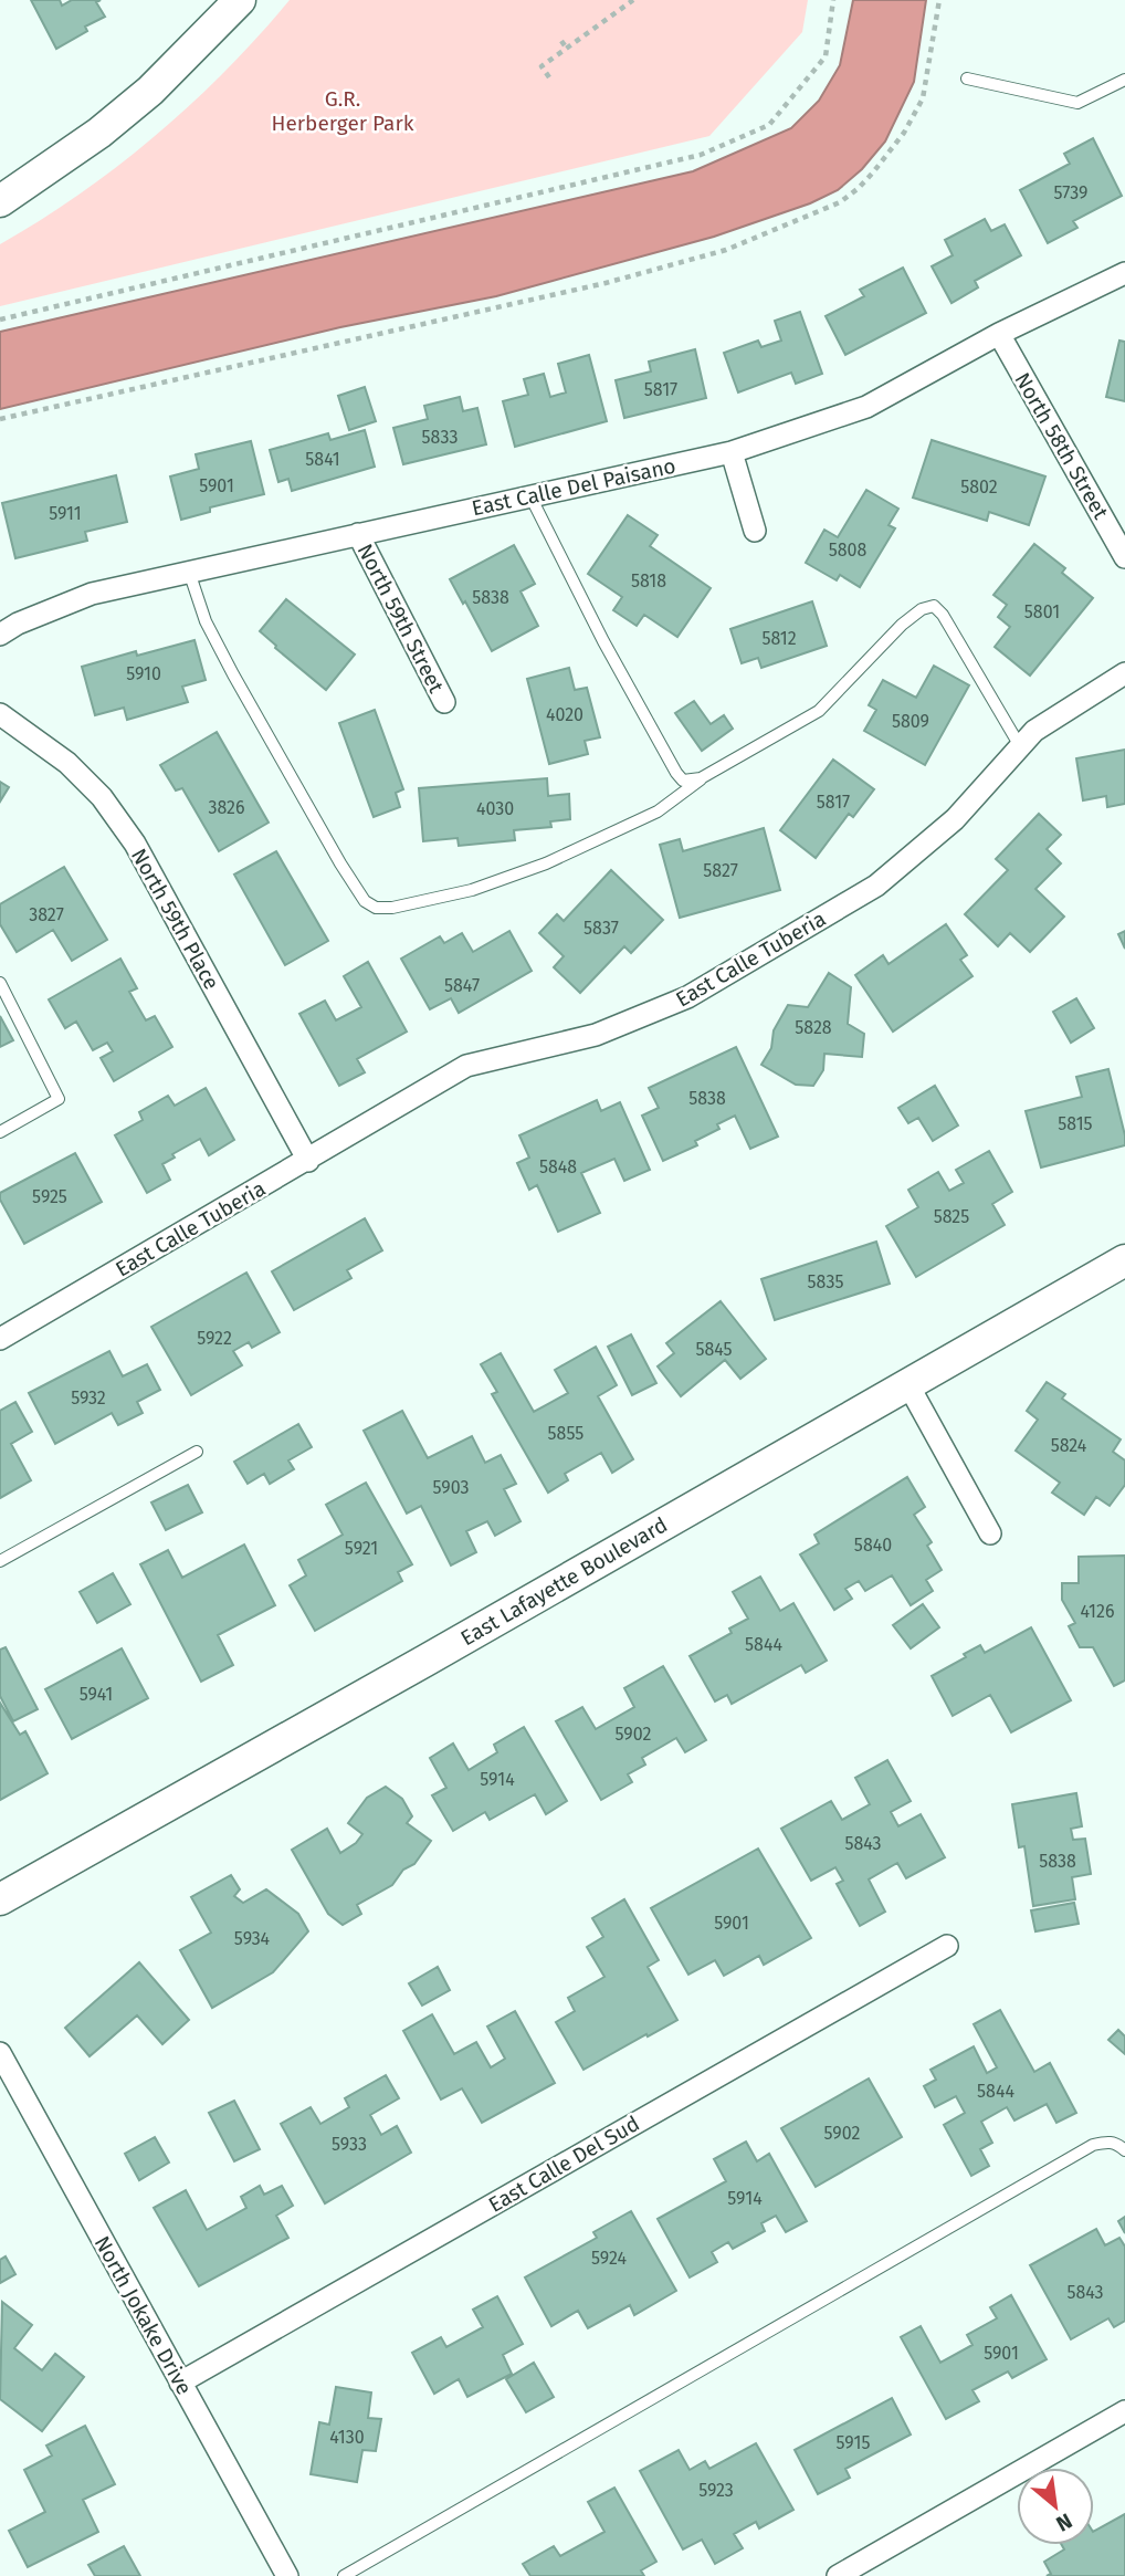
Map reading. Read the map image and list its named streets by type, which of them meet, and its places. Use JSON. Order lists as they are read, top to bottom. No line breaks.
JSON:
{"streets":{"street":["North 58th Street","East Calle Del Paisano","North 59th Street","North 59th Place","East Calle Tuberia","East Lafayette Boulevard","East Calle Del Sud","North Jokake Drive"]},"crossings":[["North 58th Street","East Calle Del Paisano"],["East Calle Del Paisano","North 59th Street"],["North 59th Place","East Calle Tuberia"],["East Calle Del Sud","North Jokake Drive"]],"parks":["G.R. Herberger Park"],"house_numbers":["5739","5817","5833","5841","5901","5802","5911","5808","5818","5838","5801","5812","5910","4020","5809","5817","3826","4030","5827","3827","5837","5847","5828","5838","5815","5848","5925","5825","5835","5922","5845","5932","5855","5824","5903","5840","5921","4126","5844","5941","5902","5914","5843","5838","5901","5934","5844","5902","5933","5914","5924","5843","5901","4130","5915","5923"],"north":"bottom right"}
